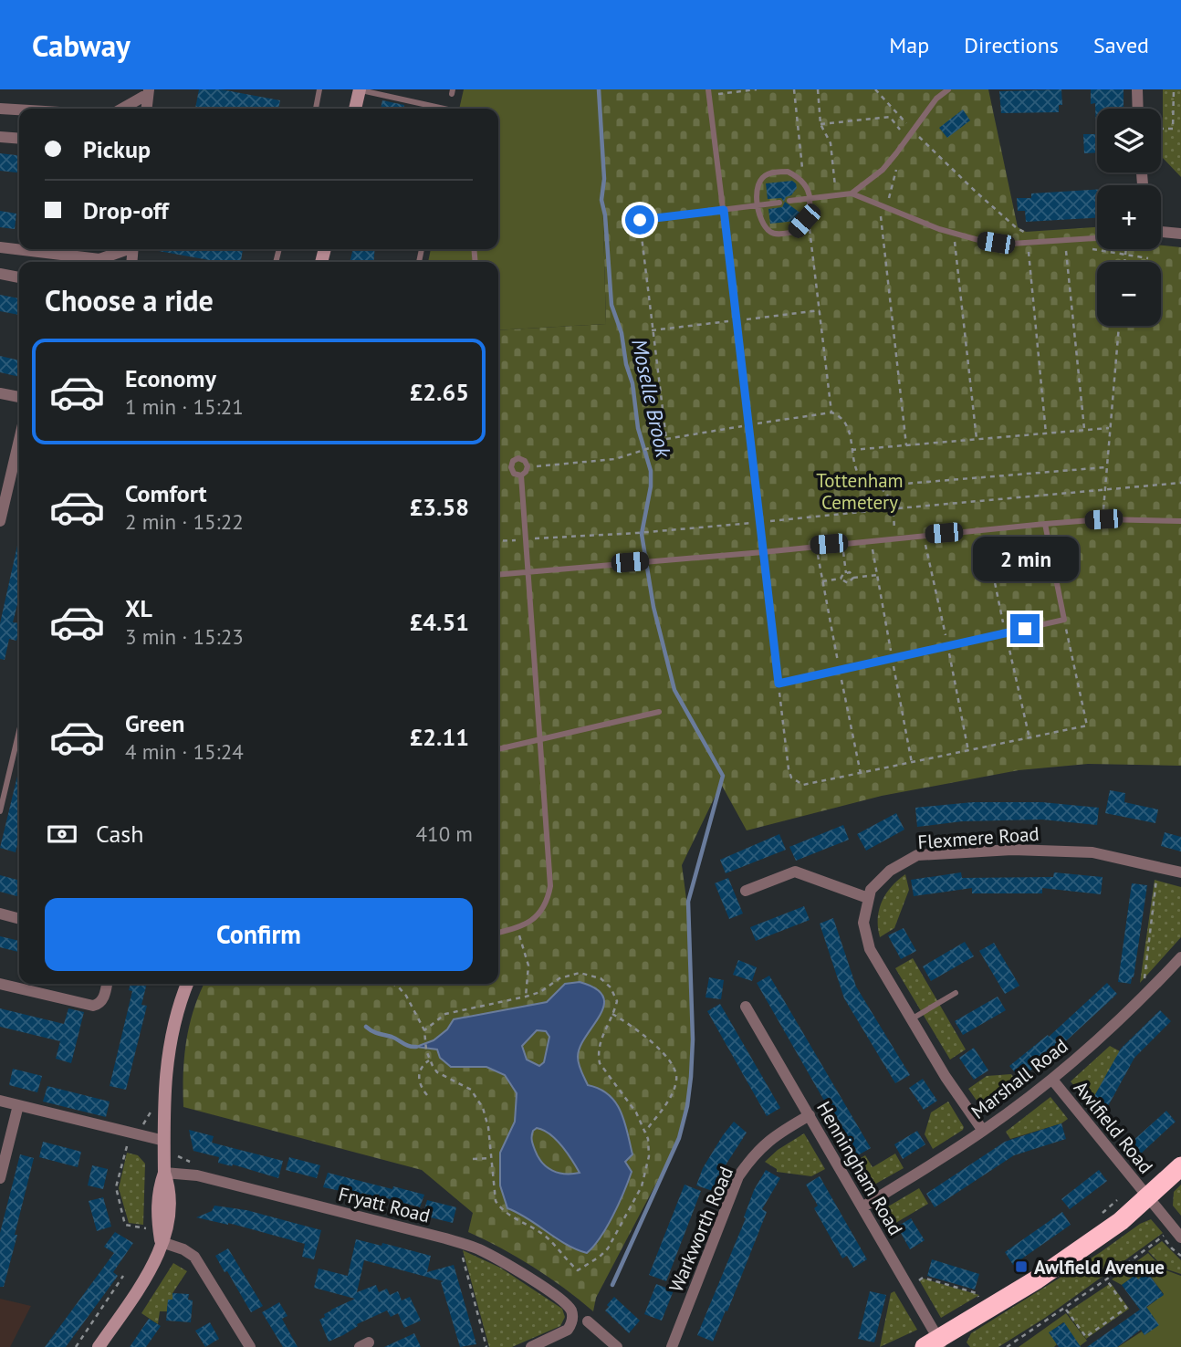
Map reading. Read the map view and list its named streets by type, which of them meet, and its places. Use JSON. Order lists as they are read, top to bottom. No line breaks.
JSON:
{"streets":{"street":["Flexmere Road","Marshall Road","Awlfield Road","Henningham Road","Fryatt Road","Warkworth Road"]},"crossings":[["Marshall Road","Awlfield Road"],["Marshall Road","Henningham Road"],["Henningham Road","Warkworth Road"]],"water":["Moselle Brook"],"parks":["Tottenham Cemetery"],"places":{"transit":["Awlfield Avenue"]},"page":{"header":"Cabway","nav":["Map","Directions","Saved"],"map_buttons":["+","−"],"banner":["Pickup","Drop-off"],"heading":"Choose a ride","list":[{"name":"Economy","note":"1 min · 15:21","value":"£2.65"},{"name":"Comfort","note":"2 min · 15:22","value":"£3.58"},{"name":"XL","note":"3 min · 15:23","value":"£4.51"},{"name":"Green","note":"4 min · 15:24","value":"£2.11"}],"bubble":"2 min","pay":["Cash","410 m"],"buttons":"Confirm"}}
